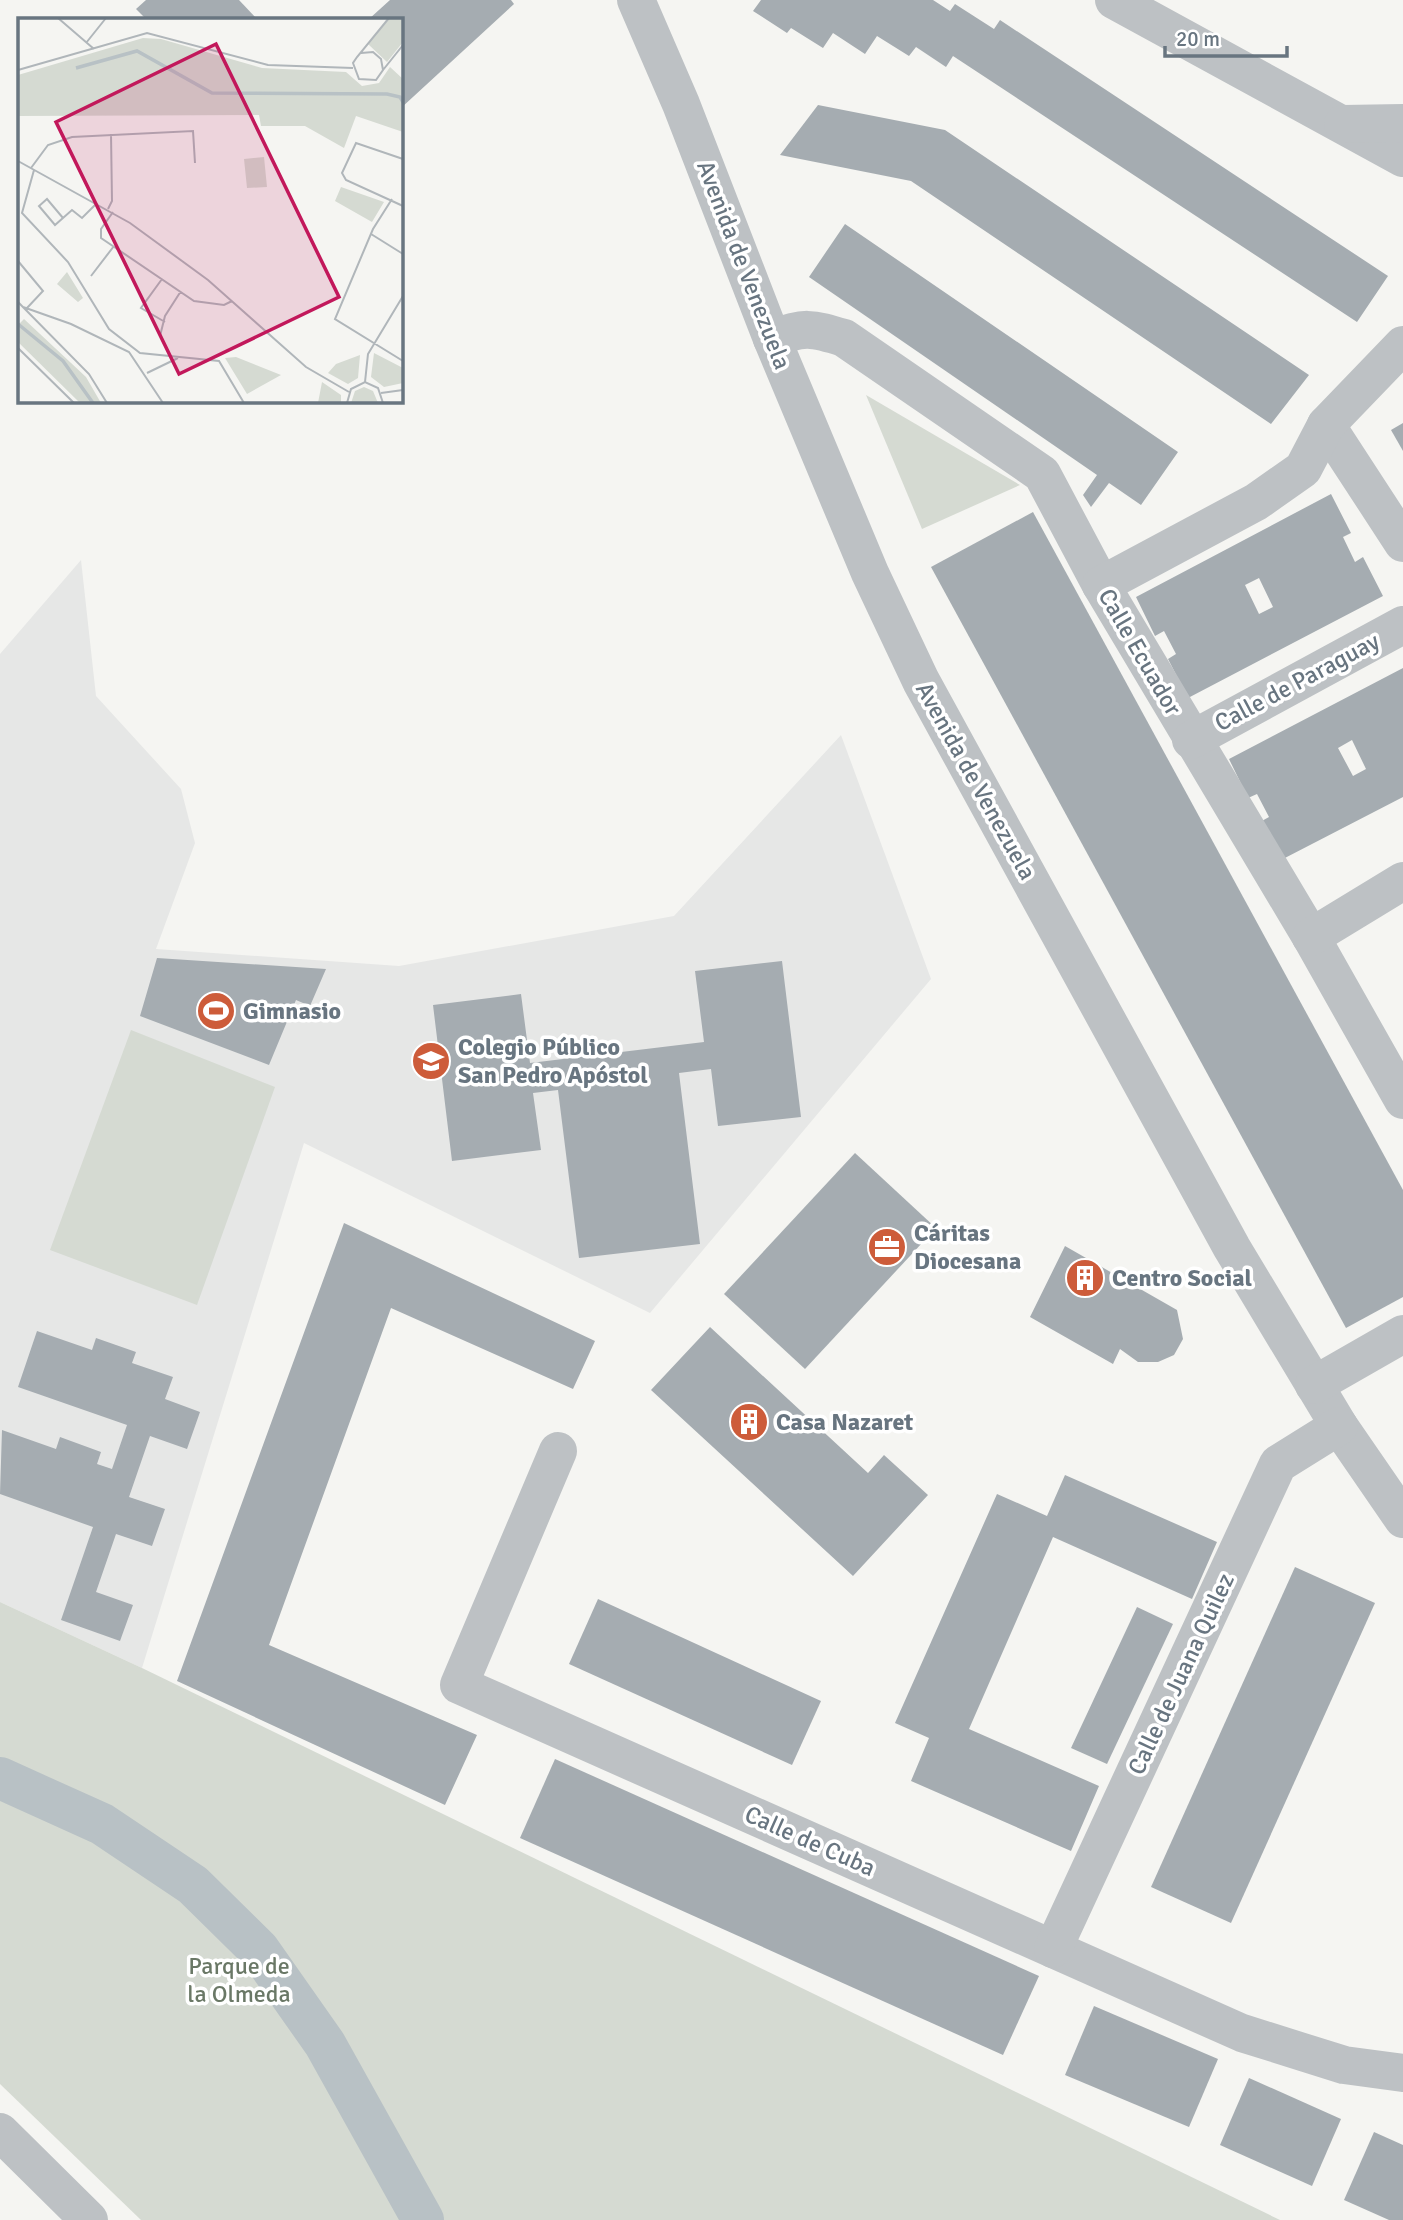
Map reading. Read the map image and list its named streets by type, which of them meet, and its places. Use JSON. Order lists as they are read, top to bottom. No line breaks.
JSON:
{"streets":{"street":["Avenida de Venezuela","Calle Ecuador","Calle de Paraguay","Calle de Juana Quilez","Calle de Cuba"]},"crossings":[["Avenida de Venezuela","Calle Ecuador"],["Avenida de Venezuela","Calle de Juana Quilez"],["Calle Ecuador","Calle de Paraguay"],["Calle de Juana Quilez","Calle de Cuba"]],"parks":["Parque de la Olmeda"],"places":{"sports":["Gimnasio"],"school or university":["Colegio Público San Pedro Apóstol"],"office":["Cáritas Diocesana"],"building":["Centro Social","Casa Nazaret"]},"scale_bar":"20 m"}
